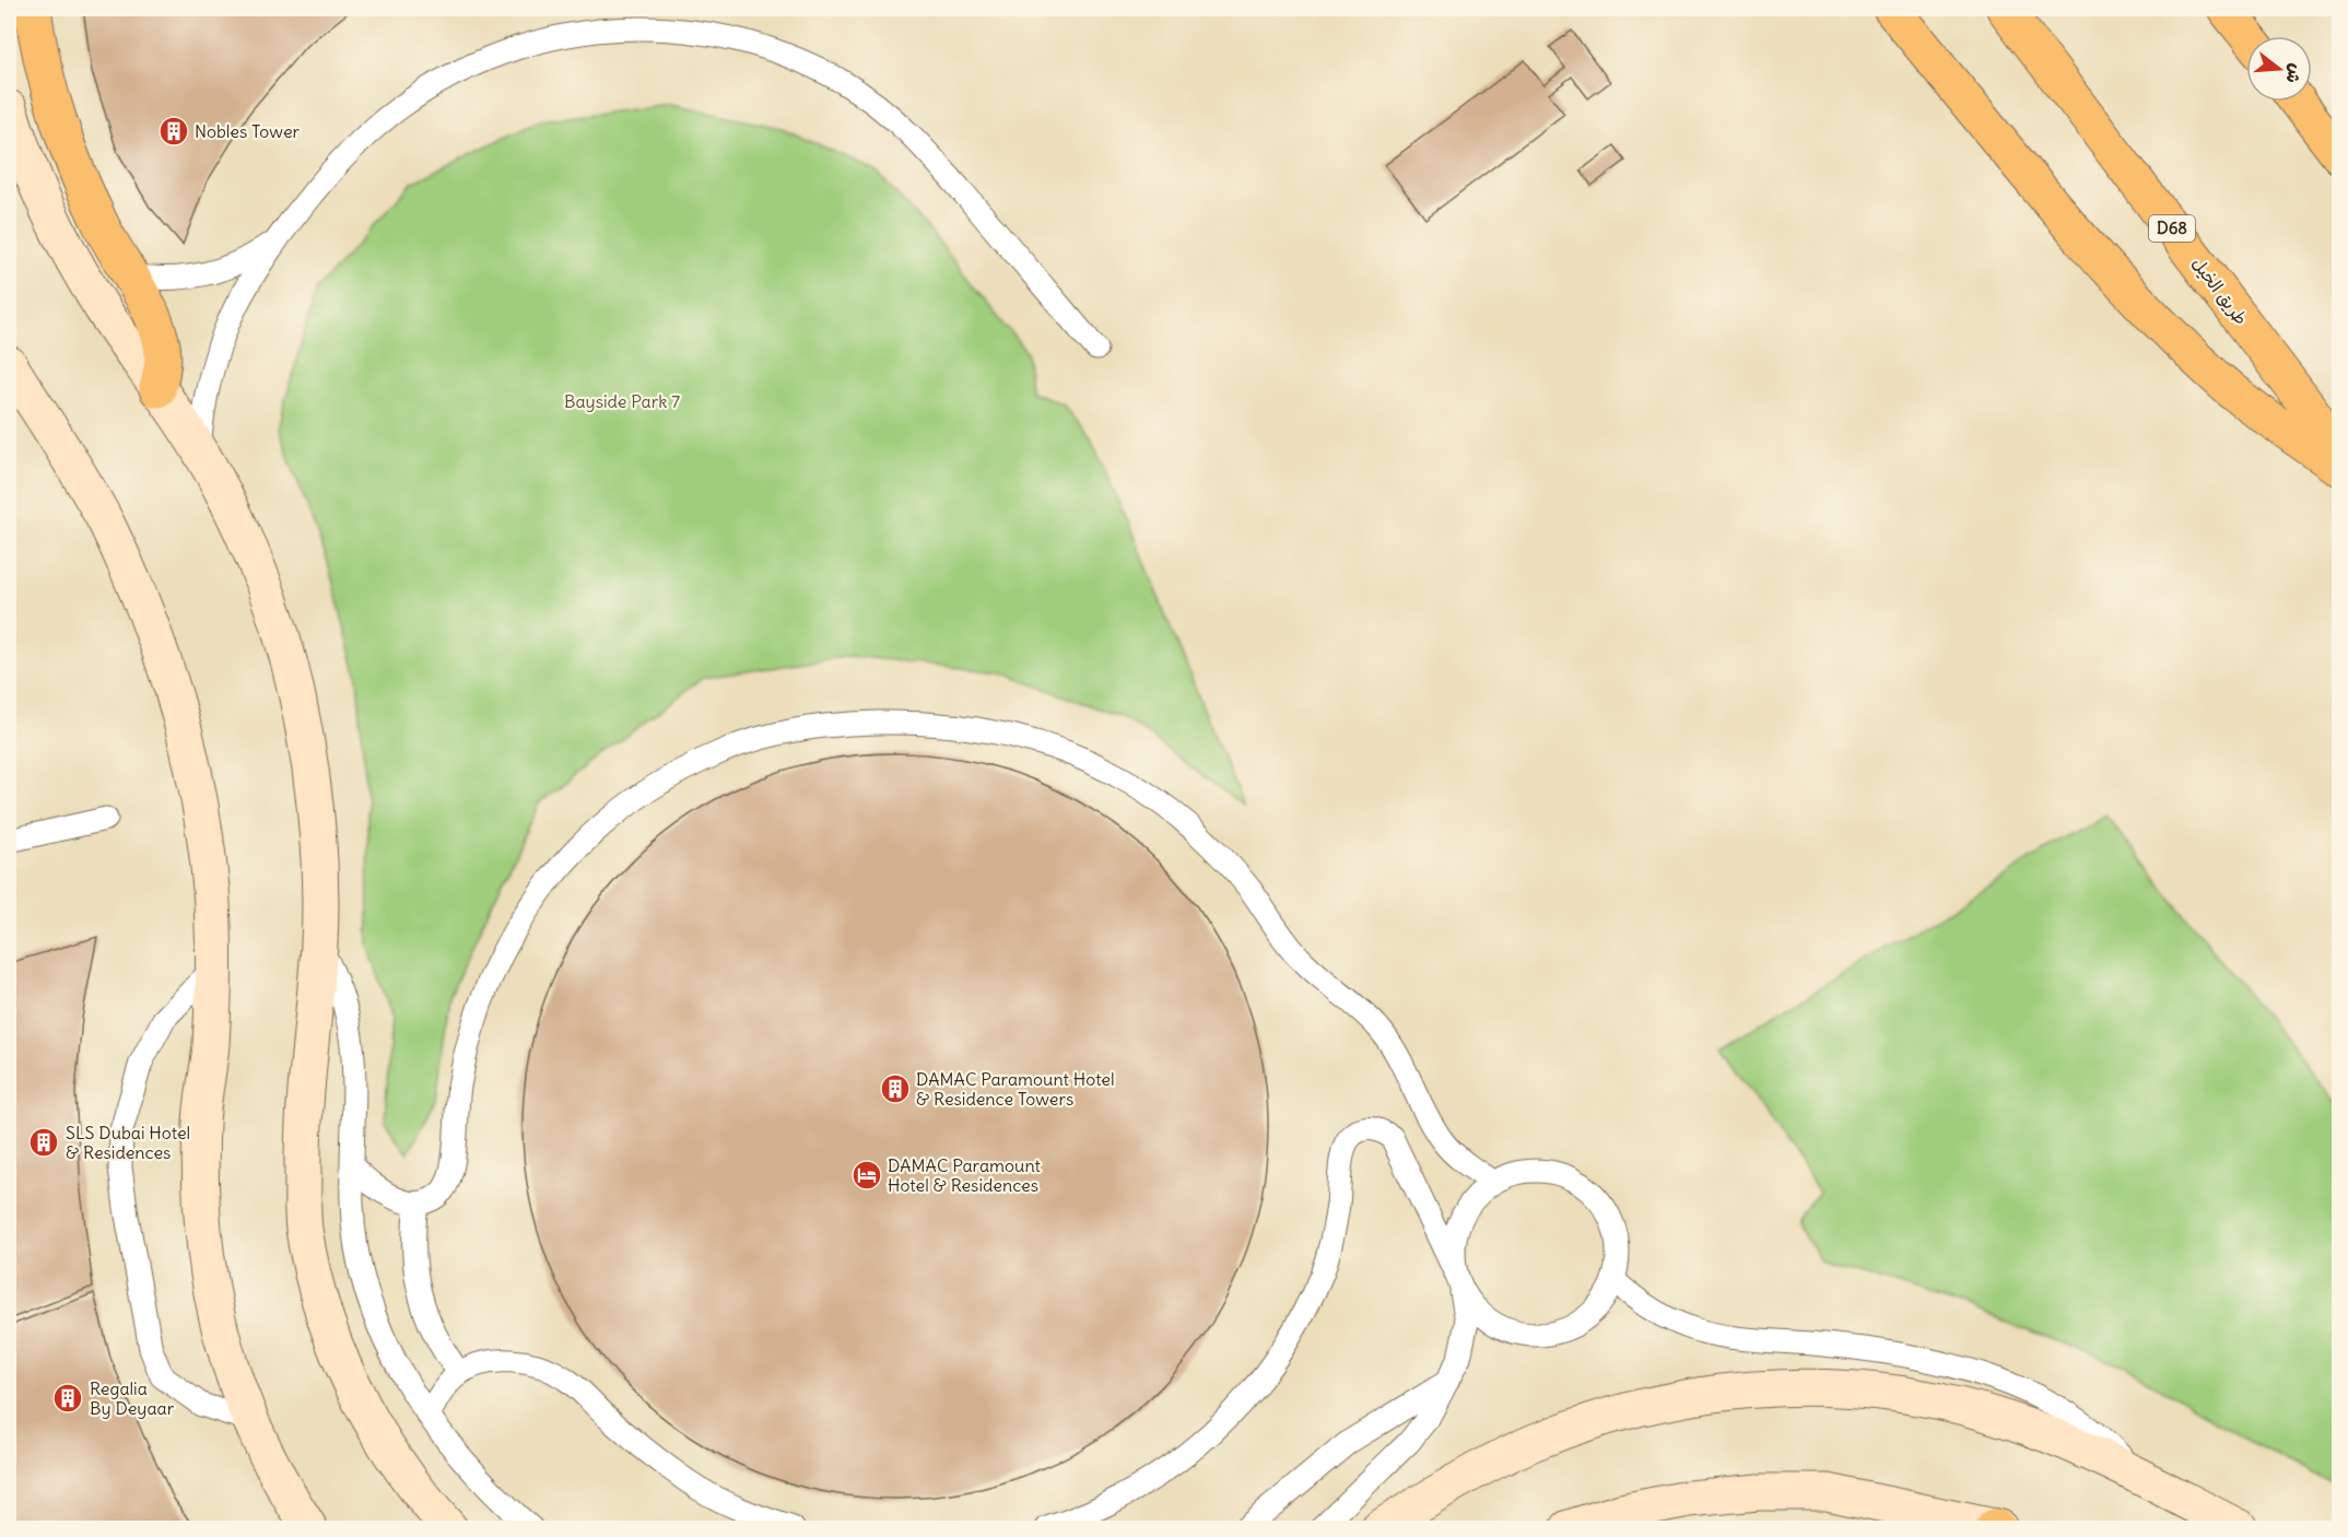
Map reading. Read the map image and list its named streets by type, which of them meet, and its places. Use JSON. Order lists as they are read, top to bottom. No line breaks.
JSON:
{"streets":{"highway":["D68","طريق الخيل"]},"parks":["Bayside Park 7"],"places":{"building":["Nobles Tower","DAMAC Paramount Hotel & Residence Towers","SLS Dubai Hotel & Residences","Regalia By Deyaar"],"hotel":["DAMAC Paramount Hotel & Residences"]},"north":"right"}
